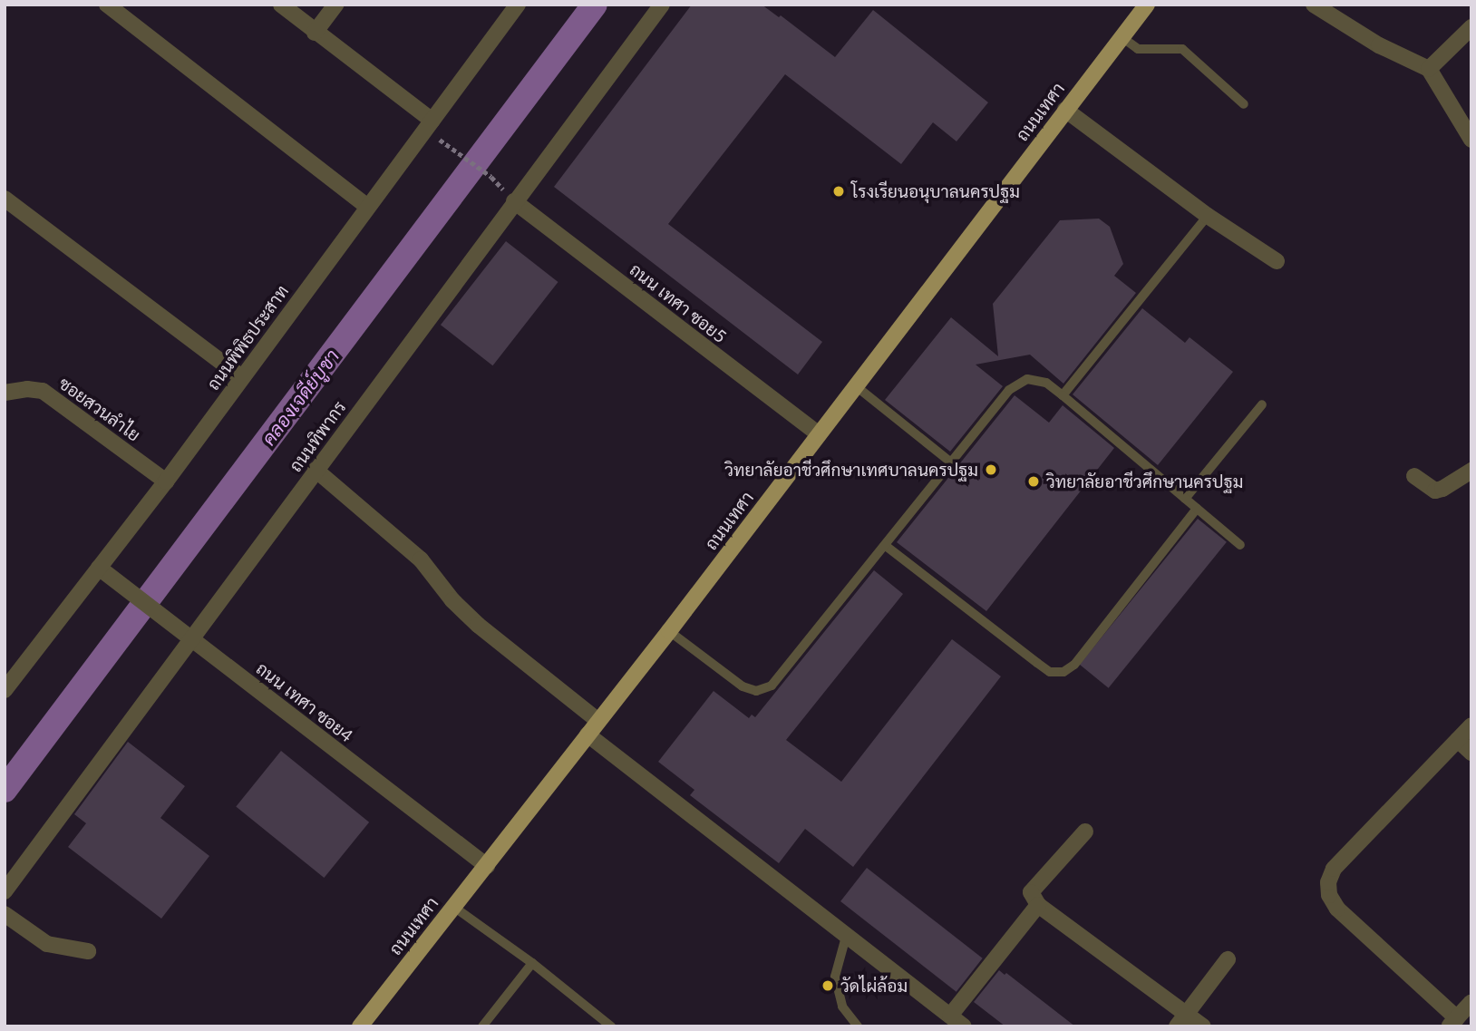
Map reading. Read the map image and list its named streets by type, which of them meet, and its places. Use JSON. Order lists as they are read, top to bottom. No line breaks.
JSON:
{"streets":{"main road":["ถนนเทศา"],"street":["ถนน เทศา ซอย5","ถนนพิพิธประสาท","ซอยสวนลำไย","ถนนทิพากร","ถนน เทศา ซอย4"]},"crossings":[["ถนนเทศา","ถนน เทศา ซอย5"],["ถนนเทศา","ถนน เทศา ซอย4"],["ถนน เทศา ซอย5","ถนนทิพากร"],["ถนนพิพิธประสาท","ซอยสวนลำไย"],["ถนนพิพิธประสาท","ถนน เทศา ซอย4"],["ถนนทิพากร","ถนน เทศา ซอย4"]],"water":["คลองเจดีย์บูชา"],"places":["โรงเรียนอนุบาลนครปฐม","วิทยาลัยอาชีวศึกษาเทศบาลนครปฐม","วิทยาลัยอาชีวศึกษานครปฐม","วัดไผ่ล้อม"]}
